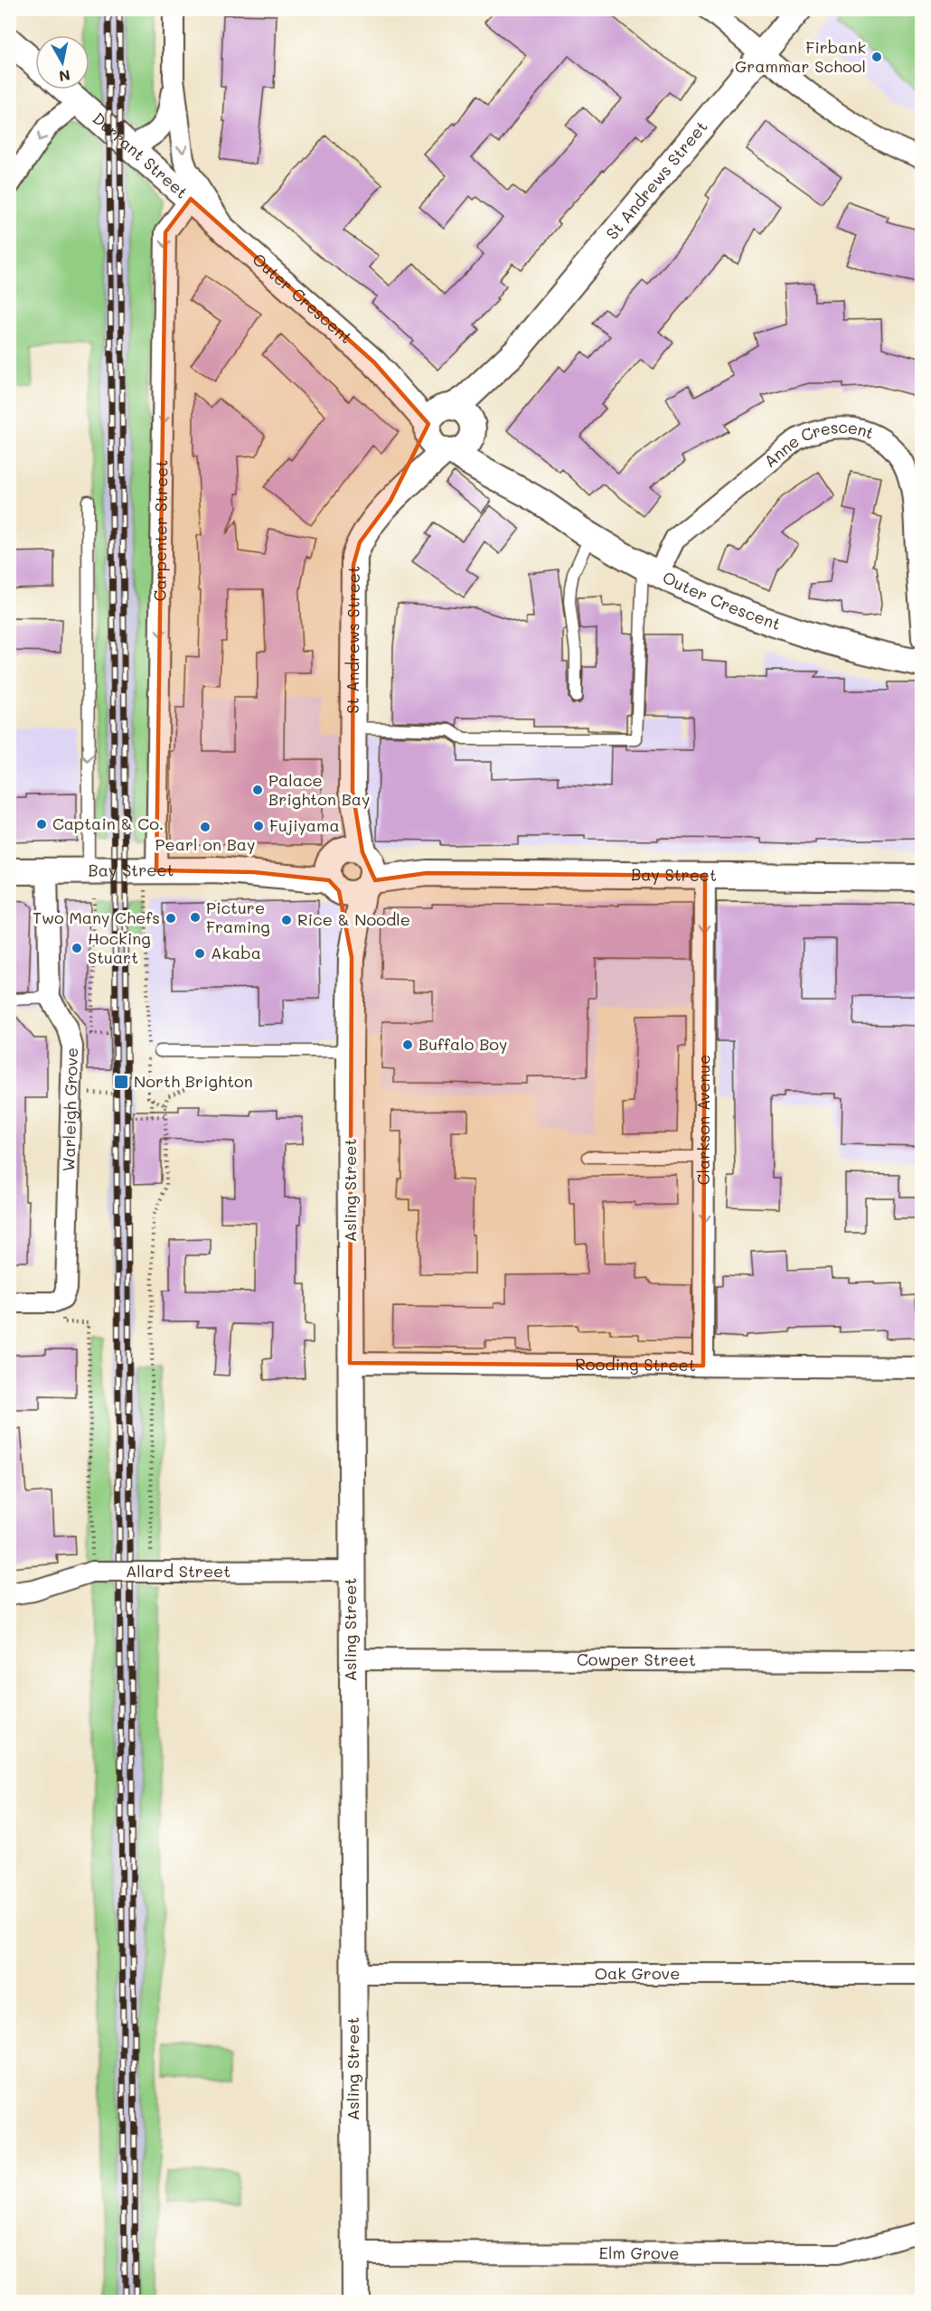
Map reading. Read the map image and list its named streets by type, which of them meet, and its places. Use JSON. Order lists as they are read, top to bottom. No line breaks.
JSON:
{"streets":{"street":["Durrant Street","St Andrews Street","Outer Crescent","Anne Crescent","Carpenter Street","Bay Street","Warleigh Grove","Clarkson Avenue","Asling Street","Rooding Street","Allard Street","Cowper Street","Oak Grove","Elm Grove"]},"crossings":[["Durrant Street","Outer Crescent"],["Durrant Street","Carpenter Street"],["St Andrews Street","Outer Crescent"],["St Andrews Street","Bay Street"],["St Andrews Street","Asling Street"],["Outer Crescent","Anne Crescent"],["Carpenter Street","Bay Street"],["Bay Street","Warleigh Grove"],["Bay Street","Clarkson Avenue"],["Bay Street","Asling Street"],["Clarkson Avenue","Rooding Street"],["Asling Street","Rooding Street"],["Asling Street","Allard Street"],["Asling Street","Cowper Street"],["Asling Street","Oak Grove"],["Asling Street","Elm Grove"]],"one_way":["Carpenter Street","Clarkson Avenue"],"places":{"other":["Firbank Grammar School","Palace Brighton Bay","Captain & Co.","Fujiyama","Pearl on Bay","Picture Framing","Two Many Chefs","Rice & Noodle","Hocking Stuart","Akaba","Buffalo Boy"],"transit":["North Brighton"]},"north":"bottom"}
